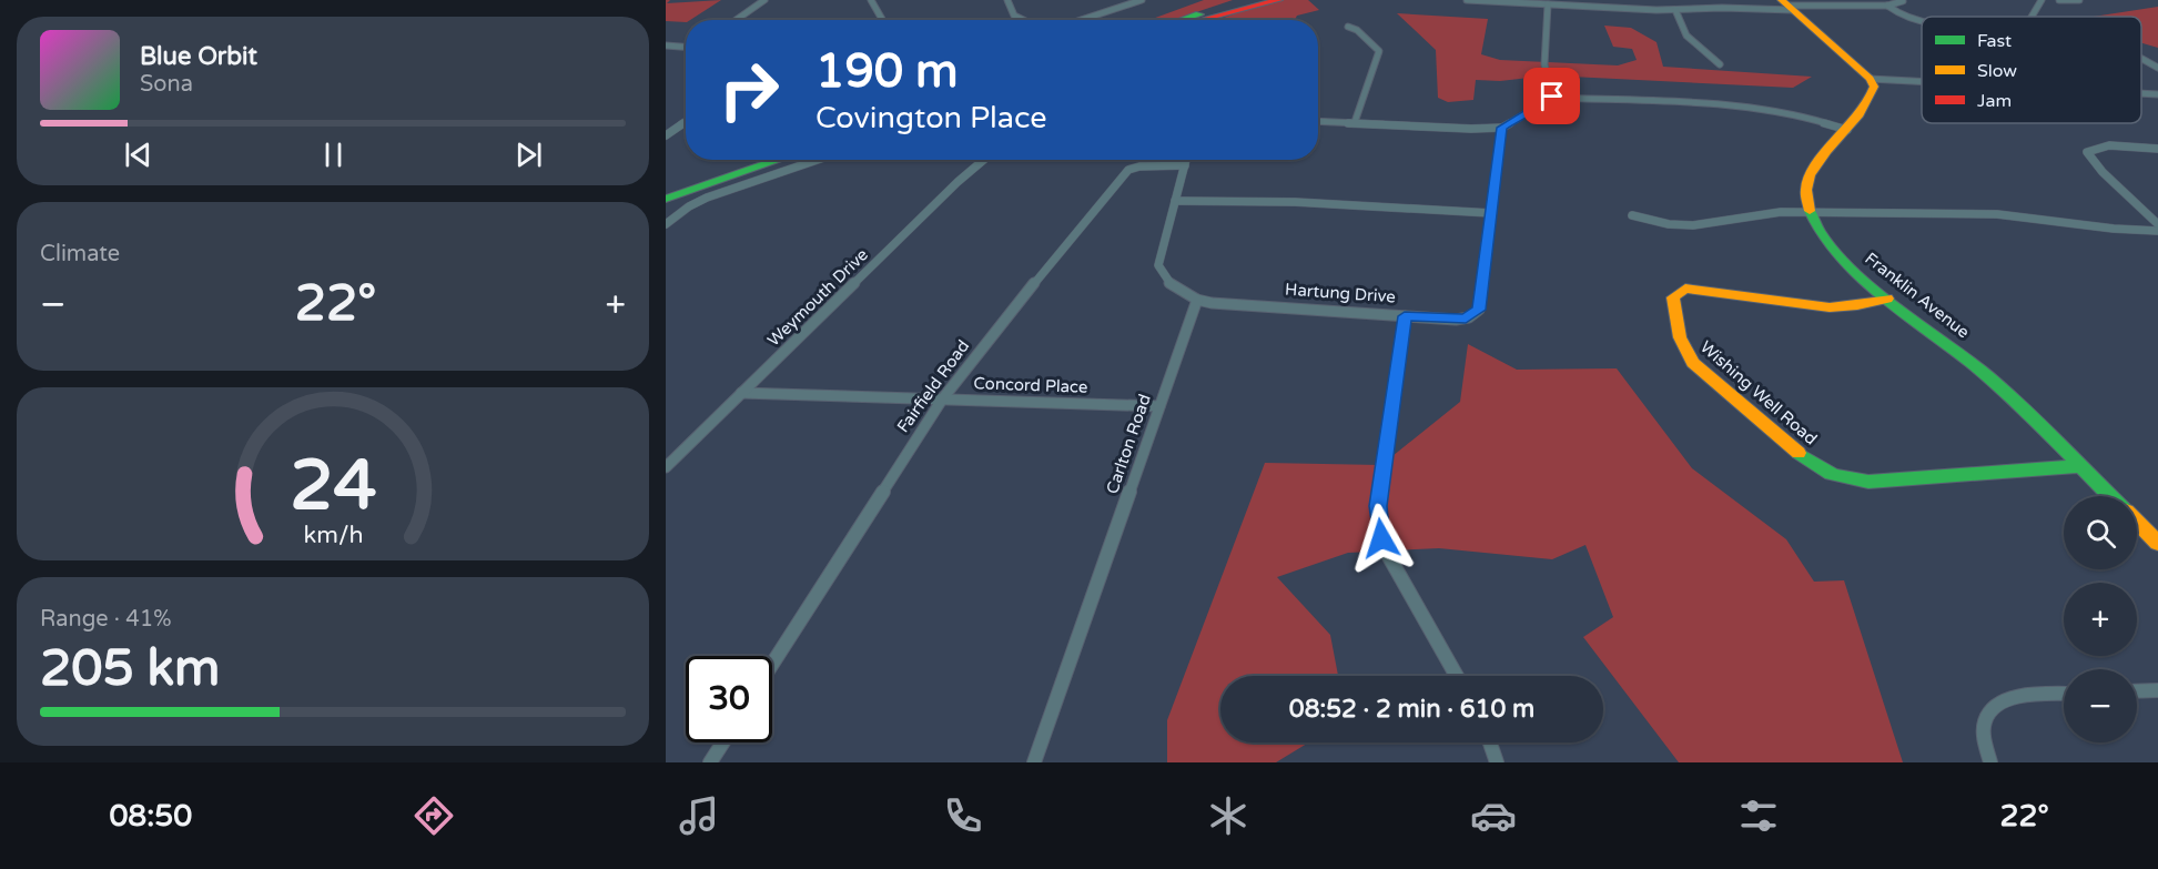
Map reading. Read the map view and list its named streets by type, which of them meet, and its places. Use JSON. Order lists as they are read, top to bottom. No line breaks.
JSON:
{"streets":{"main road":["Franklin Avenue","Wishing Well Road"],"street":["Hartung Drive","Weymouth Drive","Concord Place","Fairfield Road","Carlton Road"]},"crossings":[["Hartung Drive","Carlton Road"],["Franklin Avenue","Wishing Well Road"],["Weymouth Drive","Concord Place"],["Concord Place","Fairfield Road"],["Concord Place","Carlton Road"]],"legend":["Fast","Slow","Jam"],"page":{"turn":["190 m","Covington Place"],"song":["Blue Orbit","Sona"],"tile":["Climate",["Range · 41%","205 km"]],"heat":["−","22°","+"],"map_buttons":["+","−"],"limit":"30","trip":"08:52 · 2 min · 610 m","tabs":["08:50","22°"],"gauge":["24","km/h"]}}
